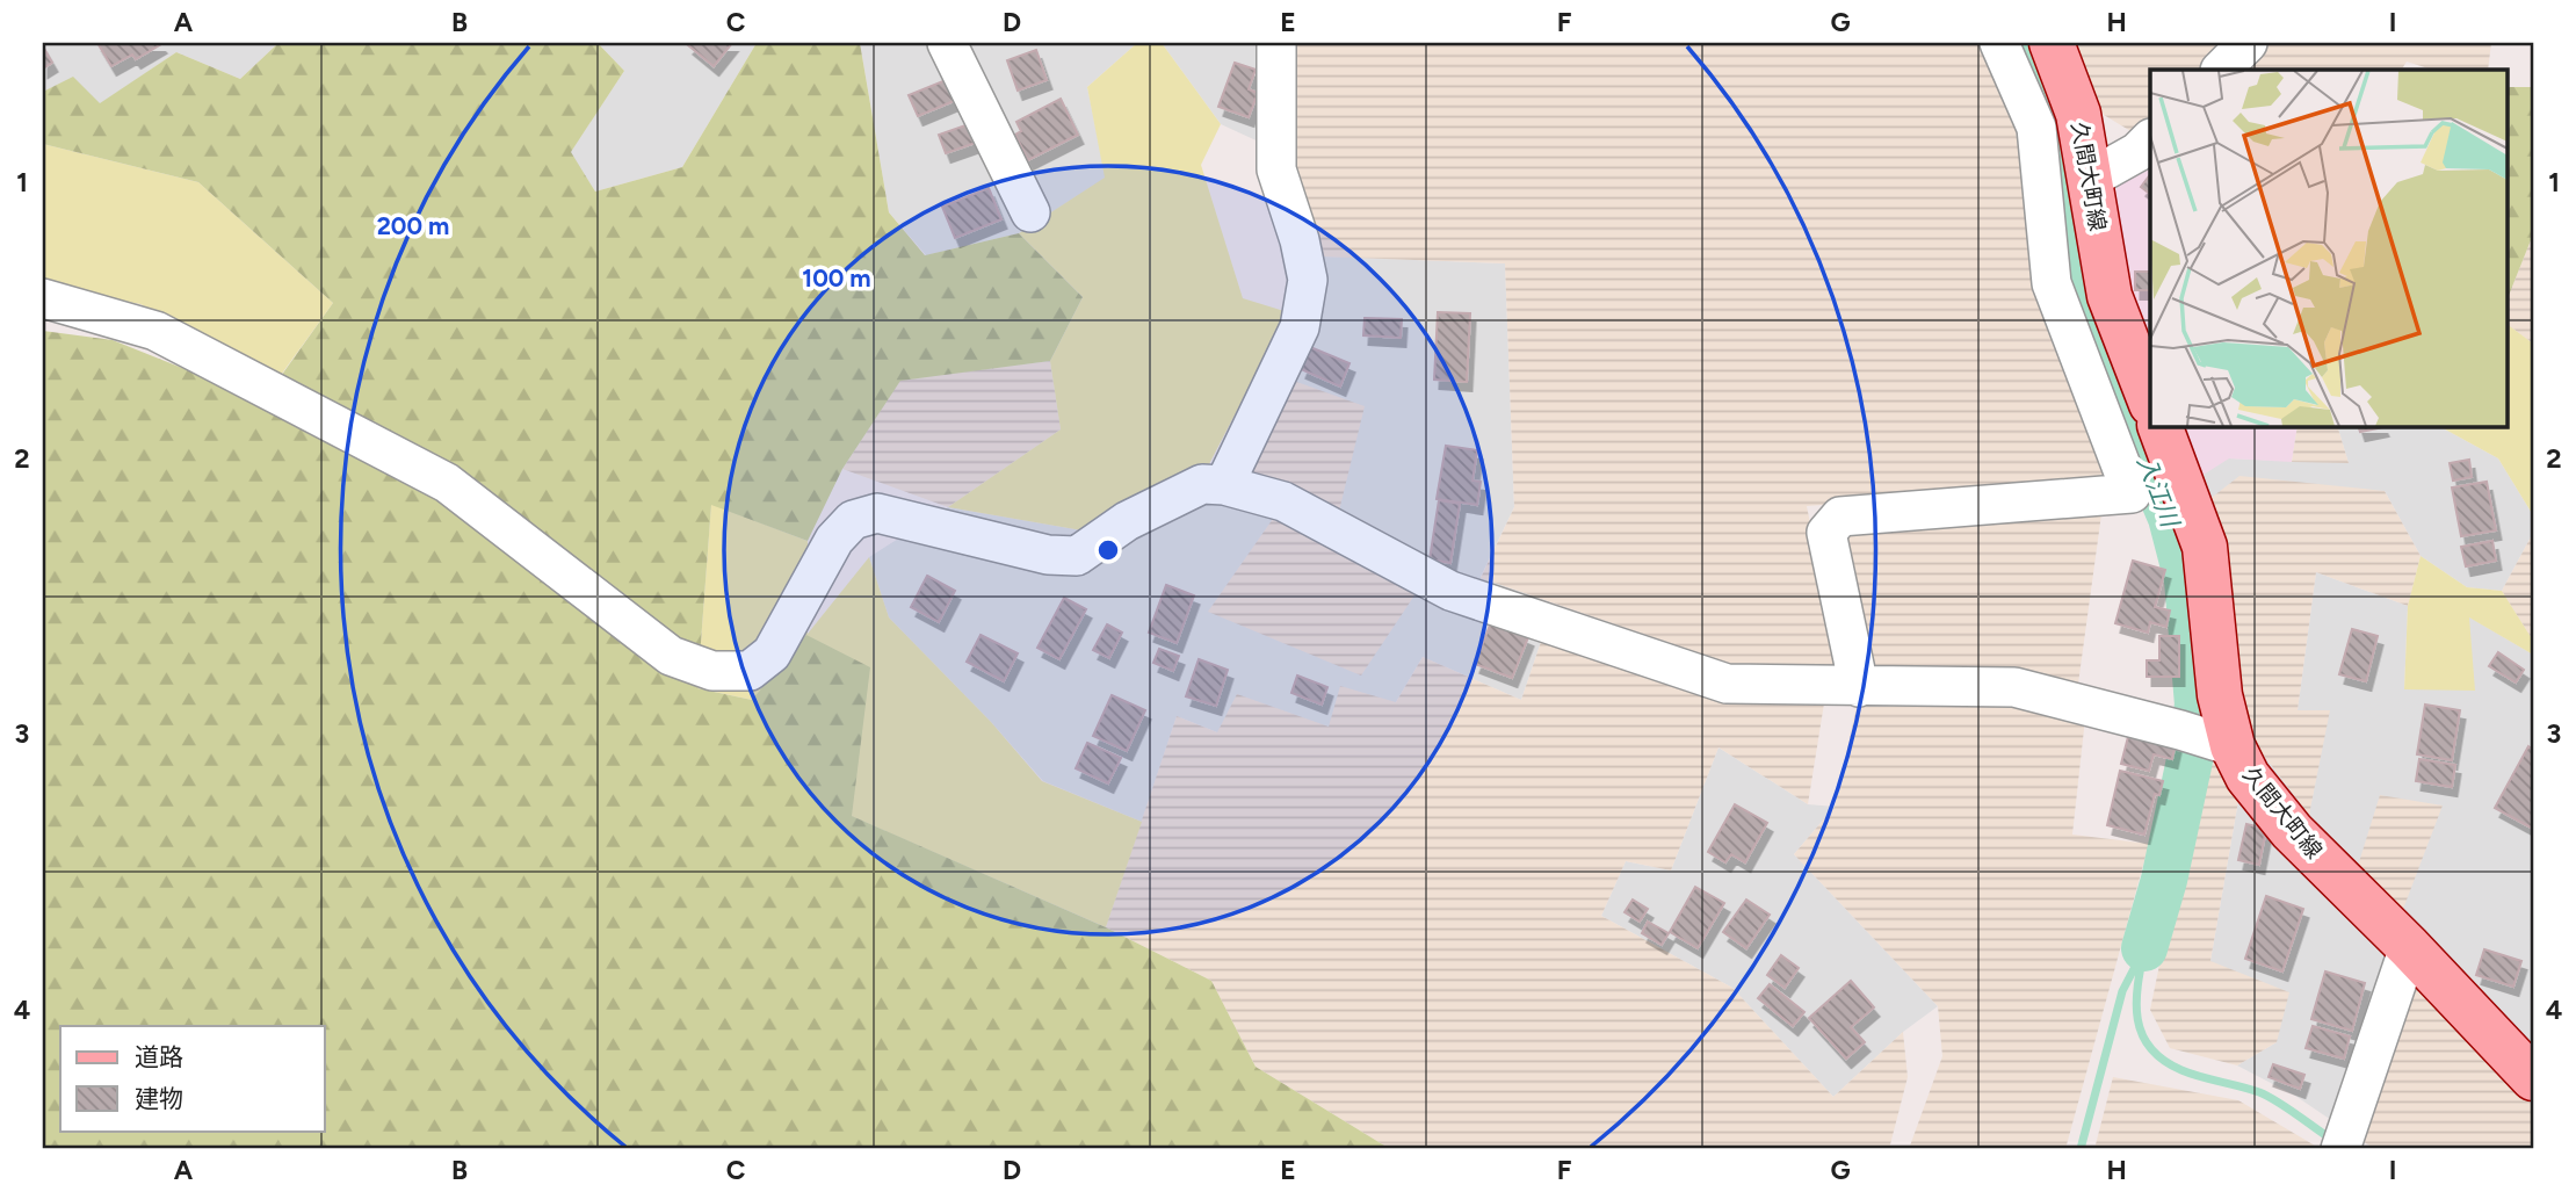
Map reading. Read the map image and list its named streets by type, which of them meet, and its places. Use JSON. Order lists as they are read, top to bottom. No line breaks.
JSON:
{"streets":{"main road":["久間大町線"]},"water":["入江川"],"legend":["道路","建物"],"grid":{"columns":["A","B","C","D","E","F","G","H","I"],"rows":["1","2","3","4"]},"rings":["200 m","100 m"]}
